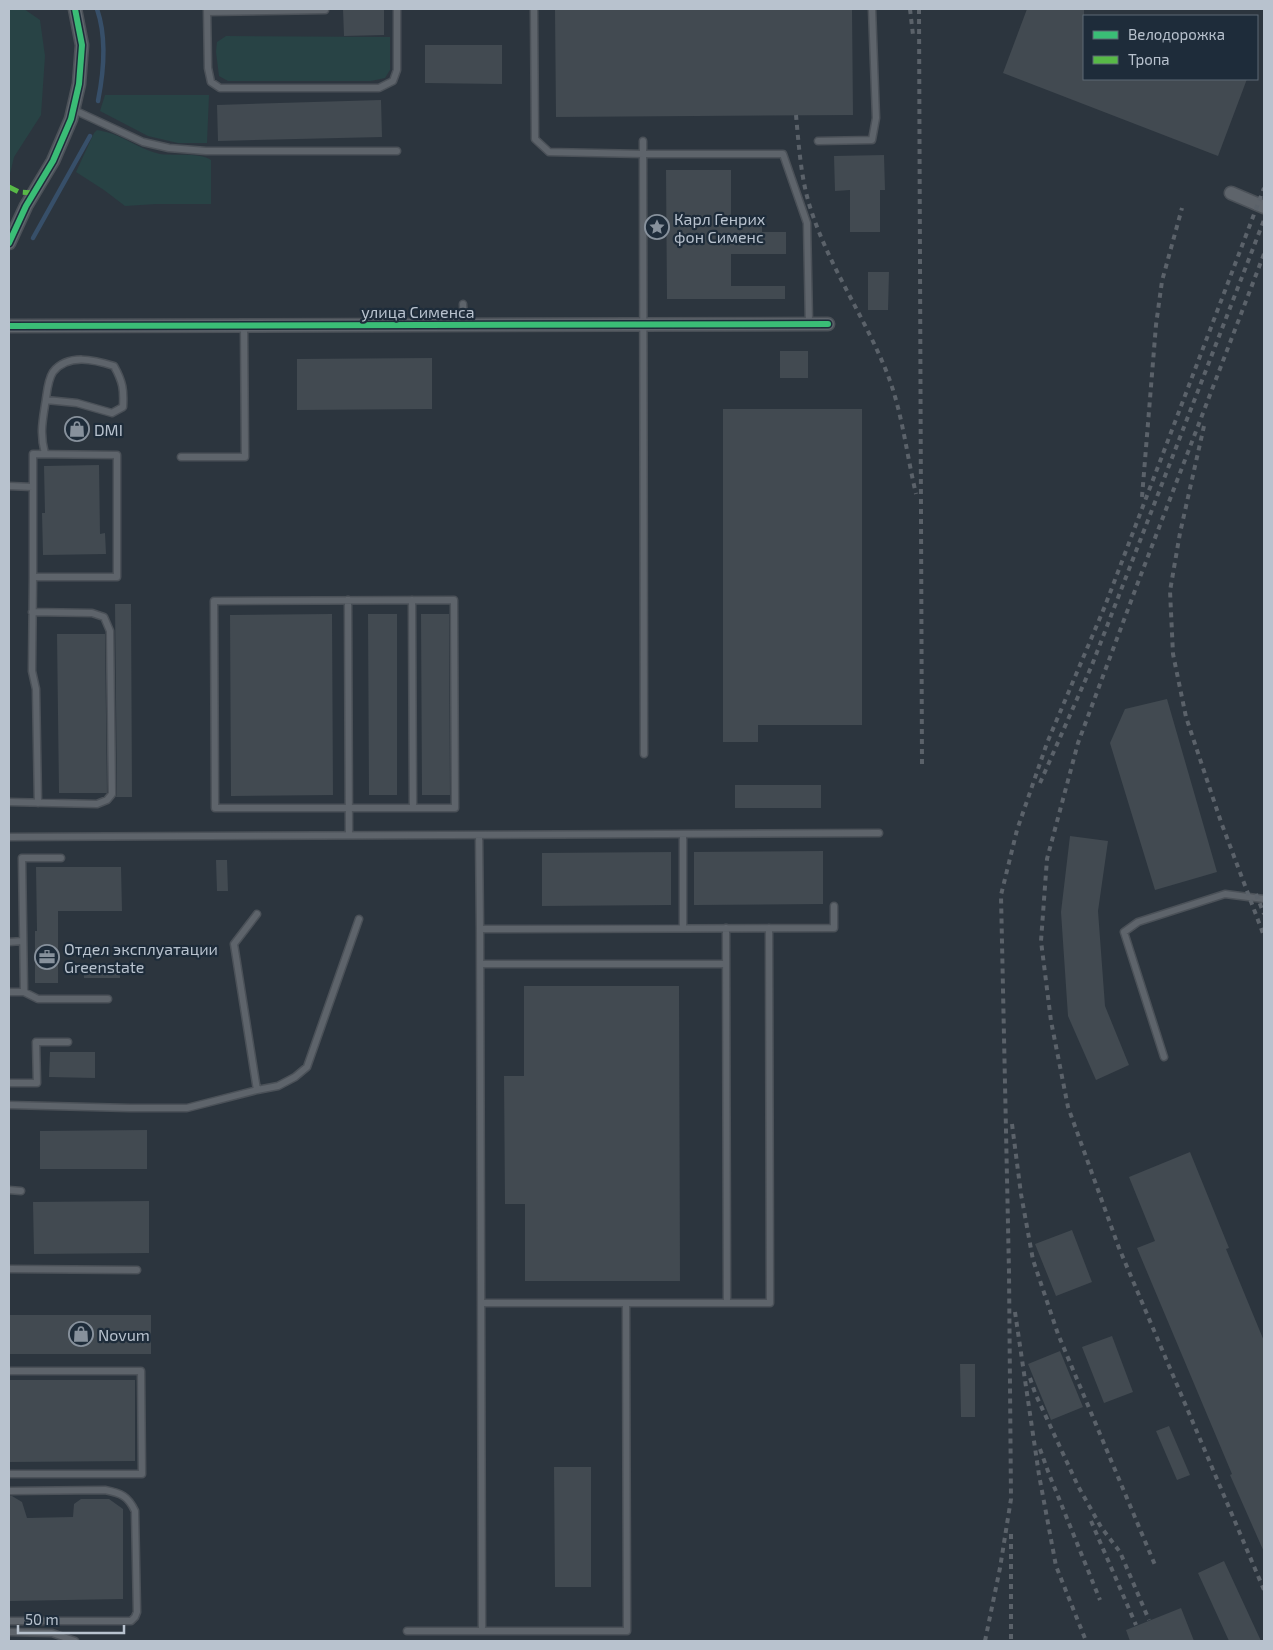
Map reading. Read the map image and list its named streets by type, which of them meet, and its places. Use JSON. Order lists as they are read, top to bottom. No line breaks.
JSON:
{"streets":{"street":["улица Сименса"]},"places":{"place":["Карл Генрих фон Сименс"],"shop":["DMI","Novum"],"office":["Отдел эксплуатации Greenstate"]},"legend":["Велодорожка","Тропа"],"scale_bar":"50 m"}
